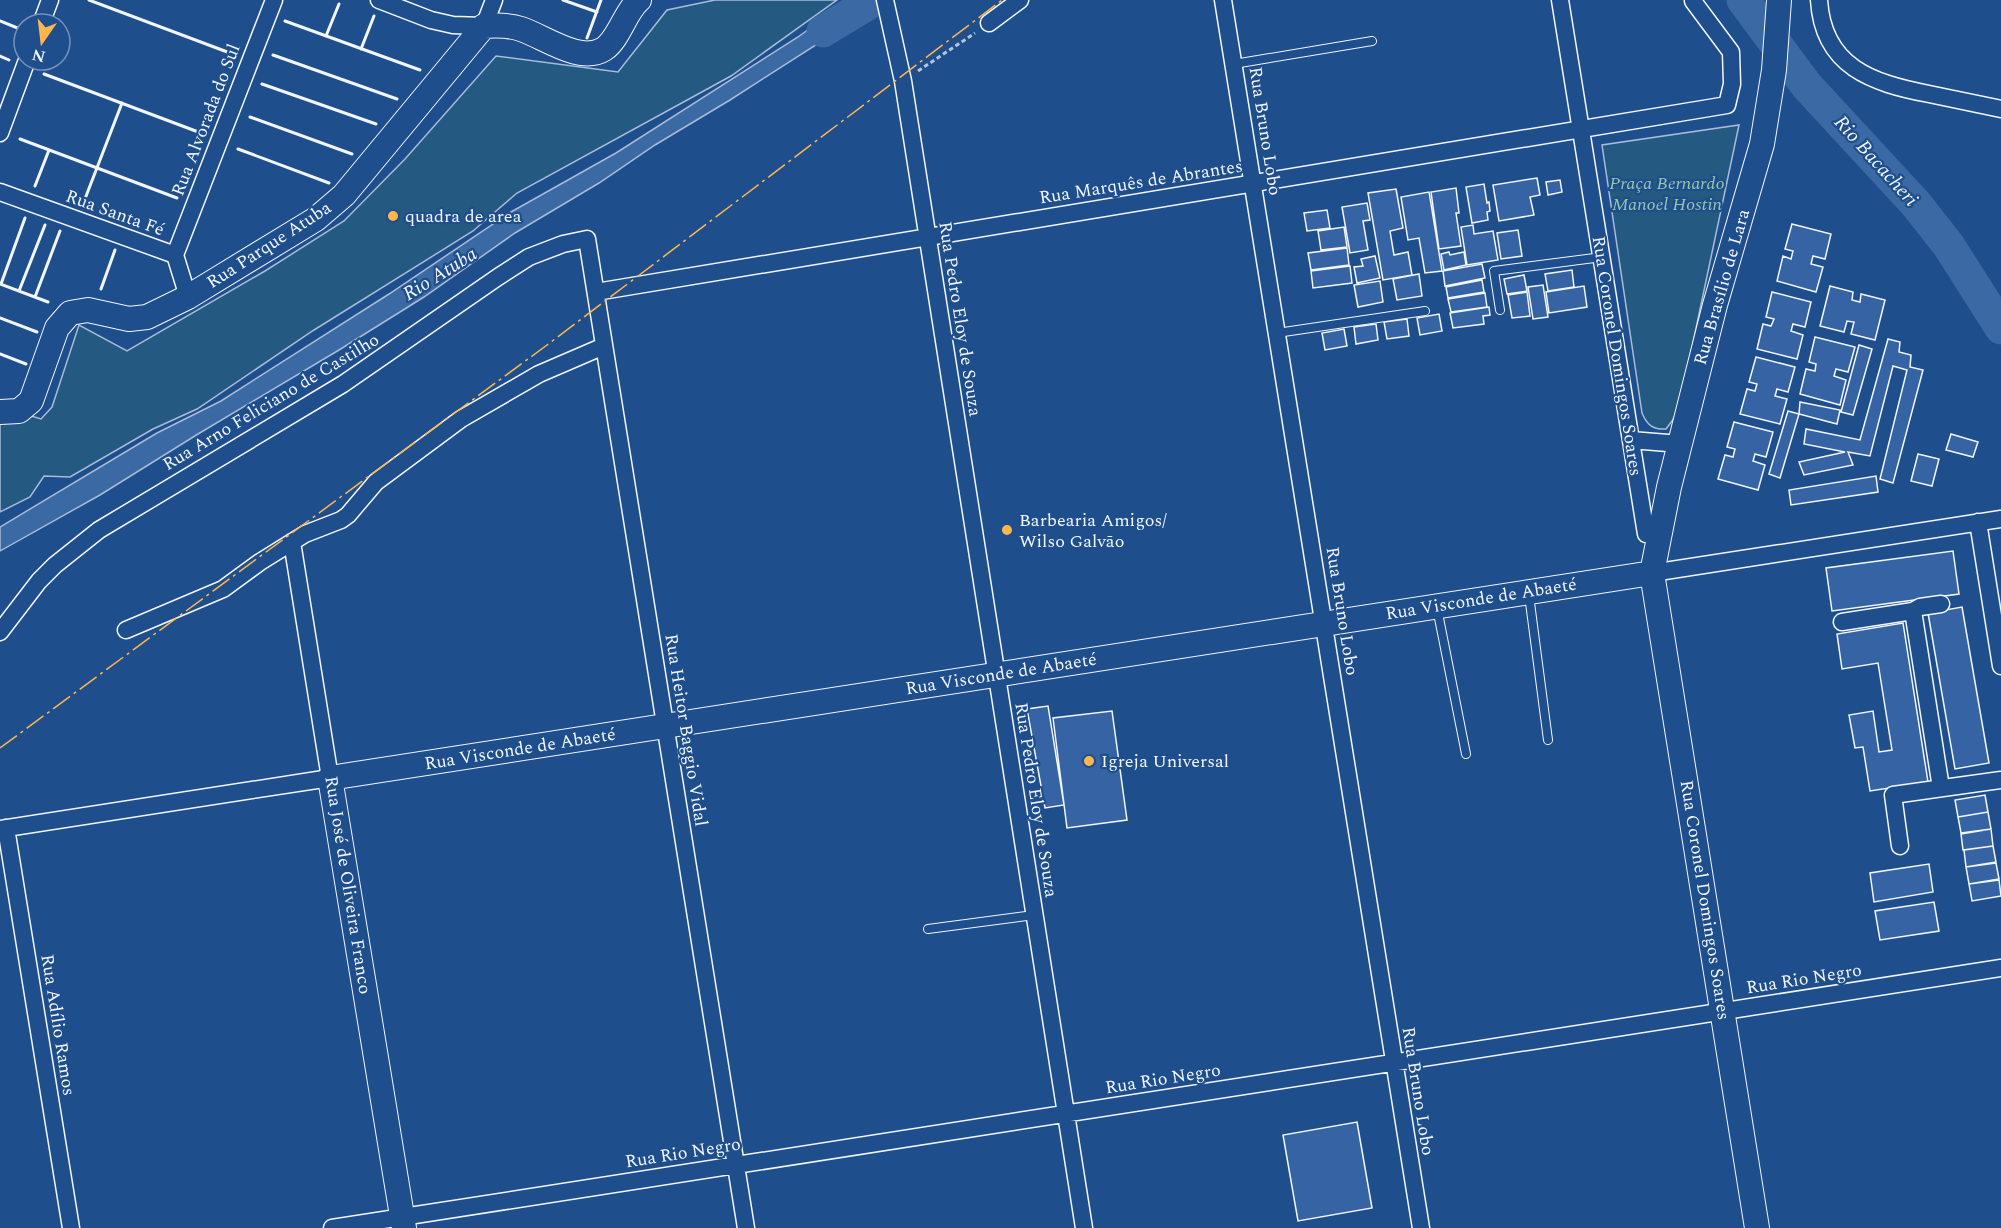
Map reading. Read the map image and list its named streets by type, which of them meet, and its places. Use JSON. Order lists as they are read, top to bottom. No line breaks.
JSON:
{"streets":{"street":["Rua Alvorada do Sul","Rua Bruno Lobo","Rua Marquês de Abrantes","Rua Santa Fé","Rua Parque Atuba","Rua Brasílio de Lara","Rua Pedro Eloy de Souza","Rua Coronel Domingos Soares","Rua Arno Feliciano de Castilho","Rua Visconde de Abaeté","Rua Heitor Baggio Vidal","Rua José de Oliveira Franco","Rua Rio Negro","Rua Adílio Ramos"]},"crossings":[["Rua Alvorada do Sul","Rua Santa Fé"],["Rua Bruno Lobo","Rua Marquês de Abrantes"],["Rua Bruno Lobo","Rua Visconde de Abaeté"],["Rua Bruno Lobo","Rua Rio Negro"],["Rua Marquês de Abrantes","Rua Pedro Eloy de Souza"],["Rua Marquês de Abrantes","Rua Coronel Domingos Soares"],["Rua Marquês de Abrantes","Rua Heitor Baggio Vidal"],["Rua Santa Fé","Rua Parque Atuba"],["Rua Brasílio de Lara","Rua Coronel Domingos Soares"],["Rua Brasílio de Lara","Rua Visconde de Abaeté"],["Rua Pedro Eloy de Souza","Rua Visconde de Abaeté"],["Rua Pedro Eloy de Souza","Rua Rio Negro"],["Rua Coronel Domingos Soares","Rua Visconde de Abaeté"],["Rua Coronel Domingos Soares","Rua Rio Negro"],["Rua Arno Feliciano de Castilho","Rua Heitor Baggio Vidal"],["Rua Visconde de Abaeté","Rua Heitor Baggio Vidal"],["Rua Visconde de Abaeté","Rua José de Oliveira Franco"],["Rua Visconde de Abaeté","Rua Adílio Ramos"],["Rua Heitor Baggio Vidal","Rua Rio Negro"],["Rua José de Oliveira Franco","Rua Rio Negro"]],"water":["Rio Bacacheri","Rio Atuba"],"parks":["Praça Bernardo Manoel Hostin"],"places":["quadra de area","Barbearia Amigos/ Wilso Galvão","Igreja Universal"],"north":"bottom"}
